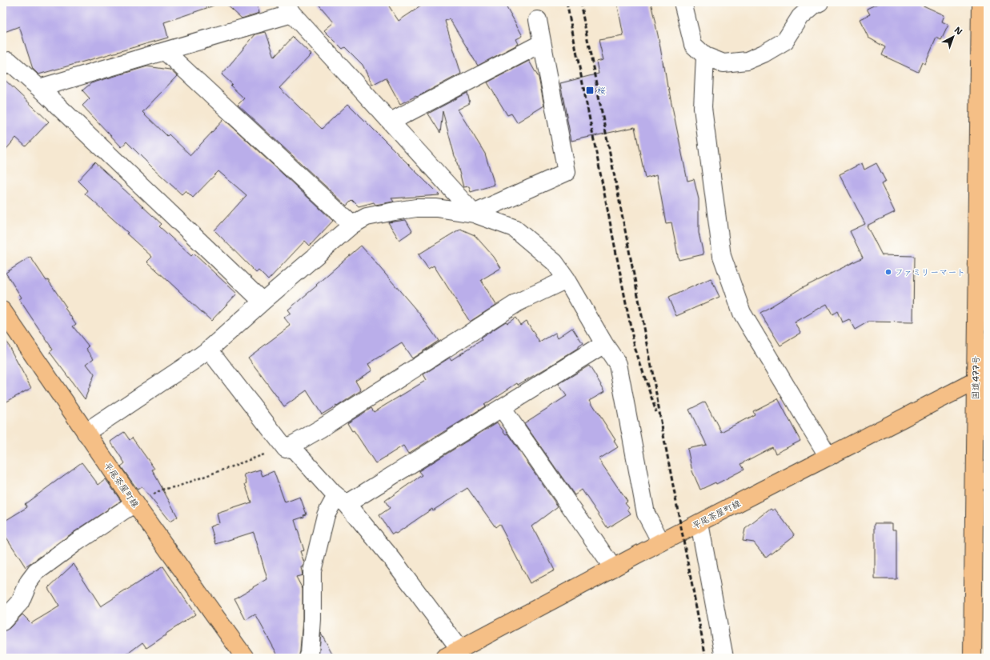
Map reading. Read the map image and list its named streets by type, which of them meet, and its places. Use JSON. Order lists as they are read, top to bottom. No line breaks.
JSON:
{"streets":{"main road":["国道477号","平尾茶屋町線"]},"crossings":[["国道477号","平尾茶屋町線"]],"places":{"transit":["桜"],"other":["ファミリーマート"]},"north":"top right"}
